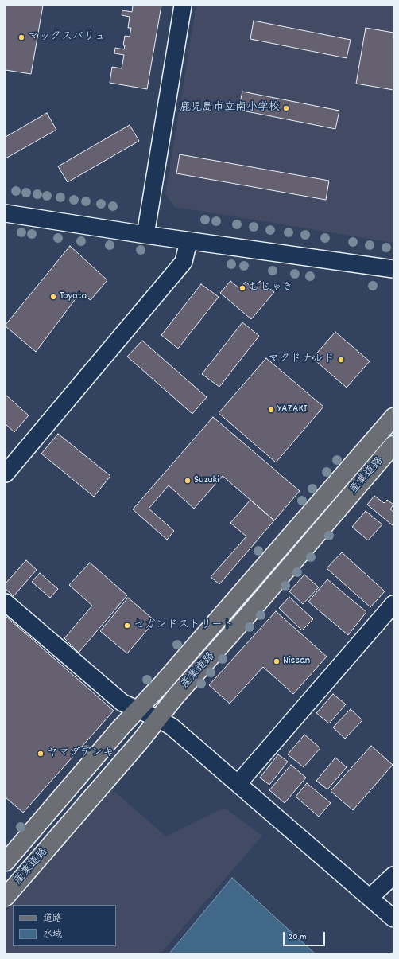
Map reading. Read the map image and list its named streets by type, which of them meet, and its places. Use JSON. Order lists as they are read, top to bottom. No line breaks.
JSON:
{"streets":{"main road":["産業道路"]},"places":["マックスバリュ","鹿児島市立南小学校","むじゃき","Toyota","マクドナルド","YAZAKI","Suzuki","セカンドストリート","Nissan","ヤマダデンキ"],"legend":["道路","水域"],"scale_bar":"20 m"}
